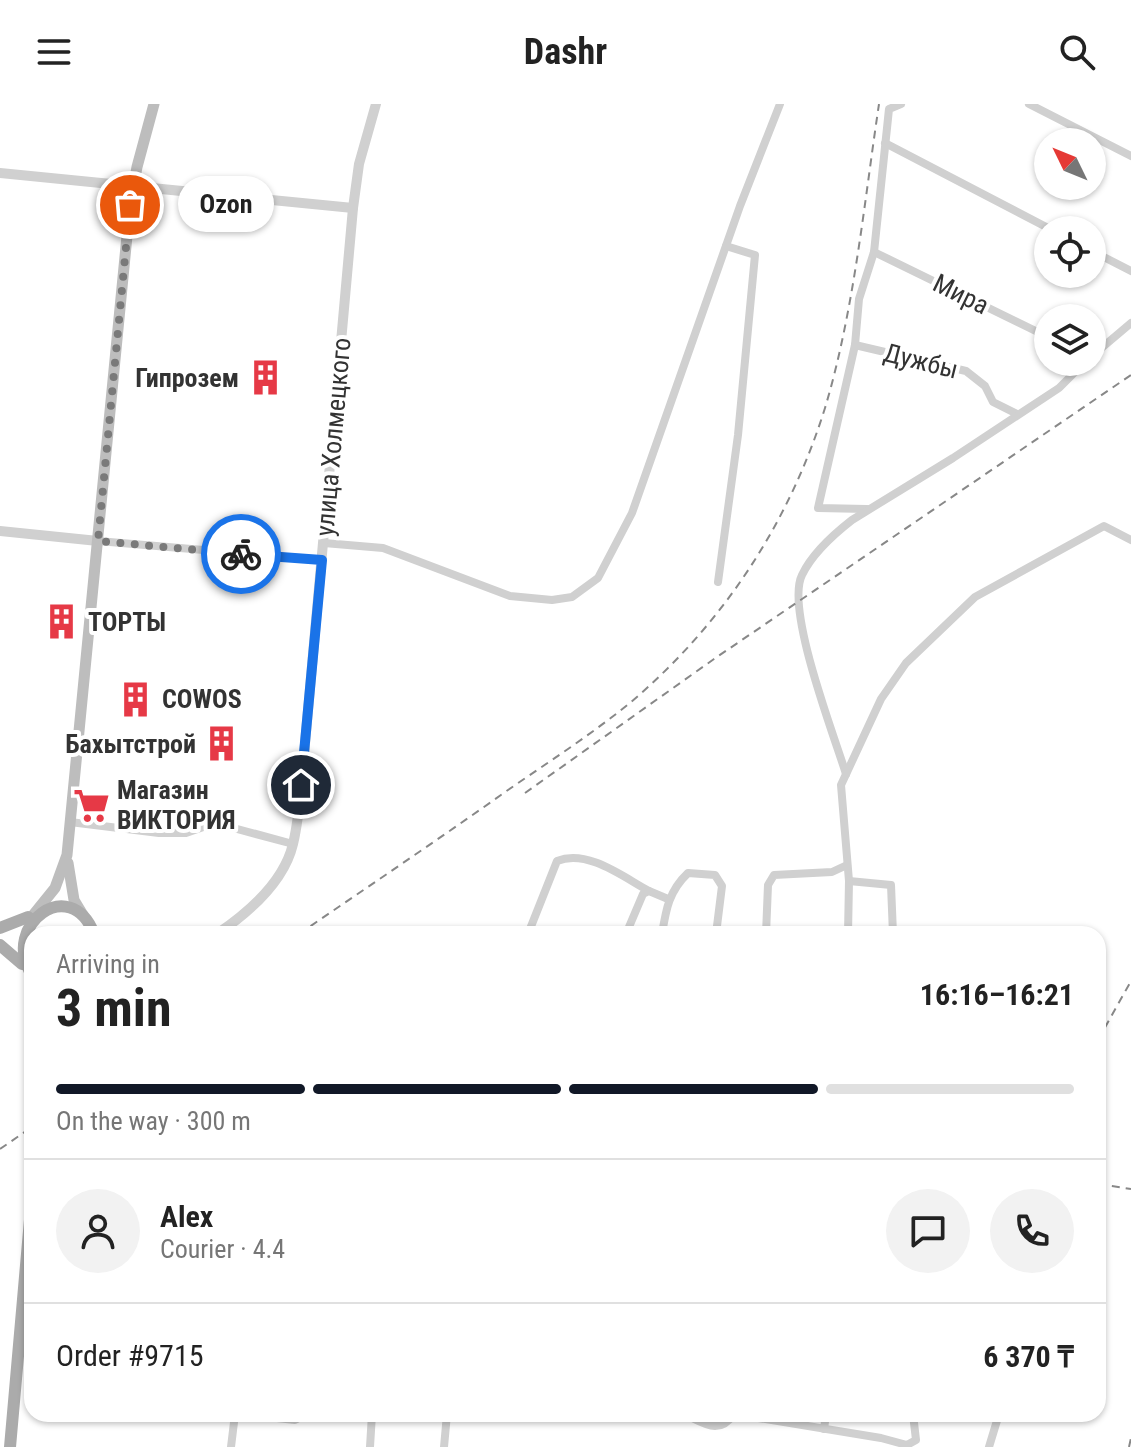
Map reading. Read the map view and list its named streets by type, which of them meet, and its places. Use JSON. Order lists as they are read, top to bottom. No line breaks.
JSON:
{"streets":{"street":["Мира","Дужбы","улица Холмецкого"]},"places":{"other":["Ozon"],"building":["Гипрозем","ТОРТЫ","COWOS","Бахытстрой"],"supermarket":["Магазин ВИКТОРИЯ"]},"north":"top left","page":{"header":"Dashr","bubble":"Ozon","heading":["3 min","Arriving in","16:16–16:21"],"panel":["Alex","Courier · 4.4","Order #9715","6 370 ₸"],"bar":"On the way · 300 m"}}
